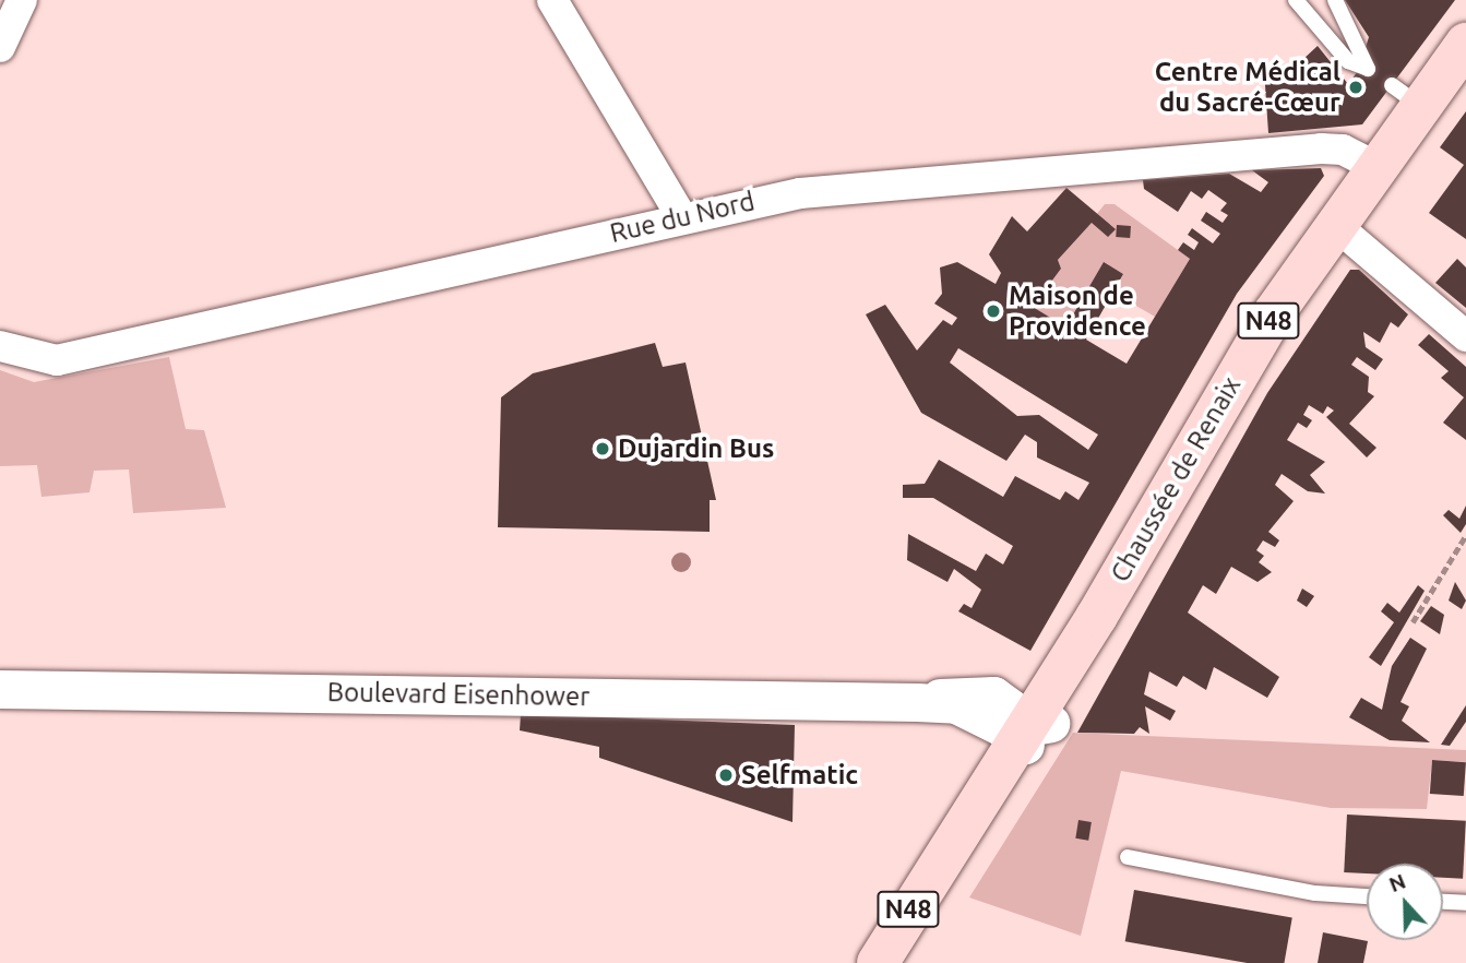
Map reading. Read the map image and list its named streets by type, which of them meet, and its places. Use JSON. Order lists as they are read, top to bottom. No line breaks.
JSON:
{"streets":{"main road":["N48","Chaussée de Renaix"],"street":["Rue du Nord","Boulevard Eisenhower"]},"crossings":[["Rue du Nord","Chaussée de Renaix"],["Chaussée de Renaix","Boulevard Eisenhower"]],"places":["Centre Médical du Sacré-Cœur","Maison de Providence","Dujardin Bus","Selfmatic"],"north":"top"}
